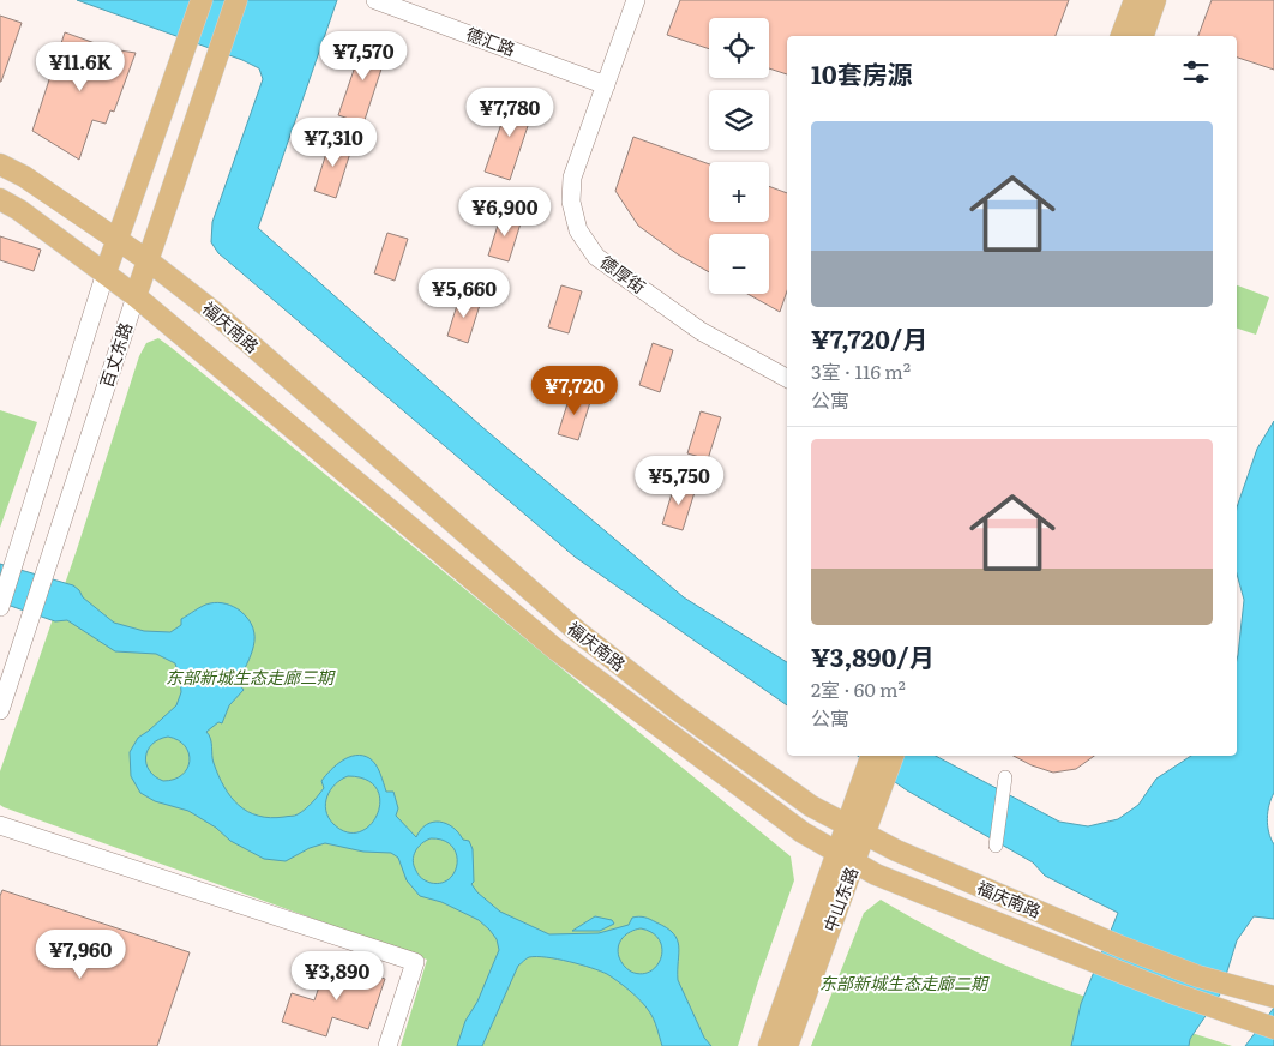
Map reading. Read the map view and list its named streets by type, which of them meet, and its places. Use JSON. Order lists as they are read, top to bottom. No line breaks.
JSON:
{"streets":{"main road":["福庆南路","百丈东路","中山东路"],"street":["德汇路","德厚街"]},"crossings":[["德汇路","德厚街"],["福庆南路","百丈东路"],["福庆南路","中山东路"]],"parks":["东部新城生态走廊三期","东部新城生态走廊二期"],"page":{"map_buttons":["+","−"],"price":["¥7,570","¥11.6K","¥7,780","¥7,310","¥6,900","¥5,660","¥7,720","¥5,750","¥7,960","¥3,890"],"heading":"10套房源","list":[{"name":"¥7,720/月","note":"3室 · 116 m² · 公寓"},{"name":"¥3,890/月","note":"2室 · 60 m² · 公寓"}]}}
